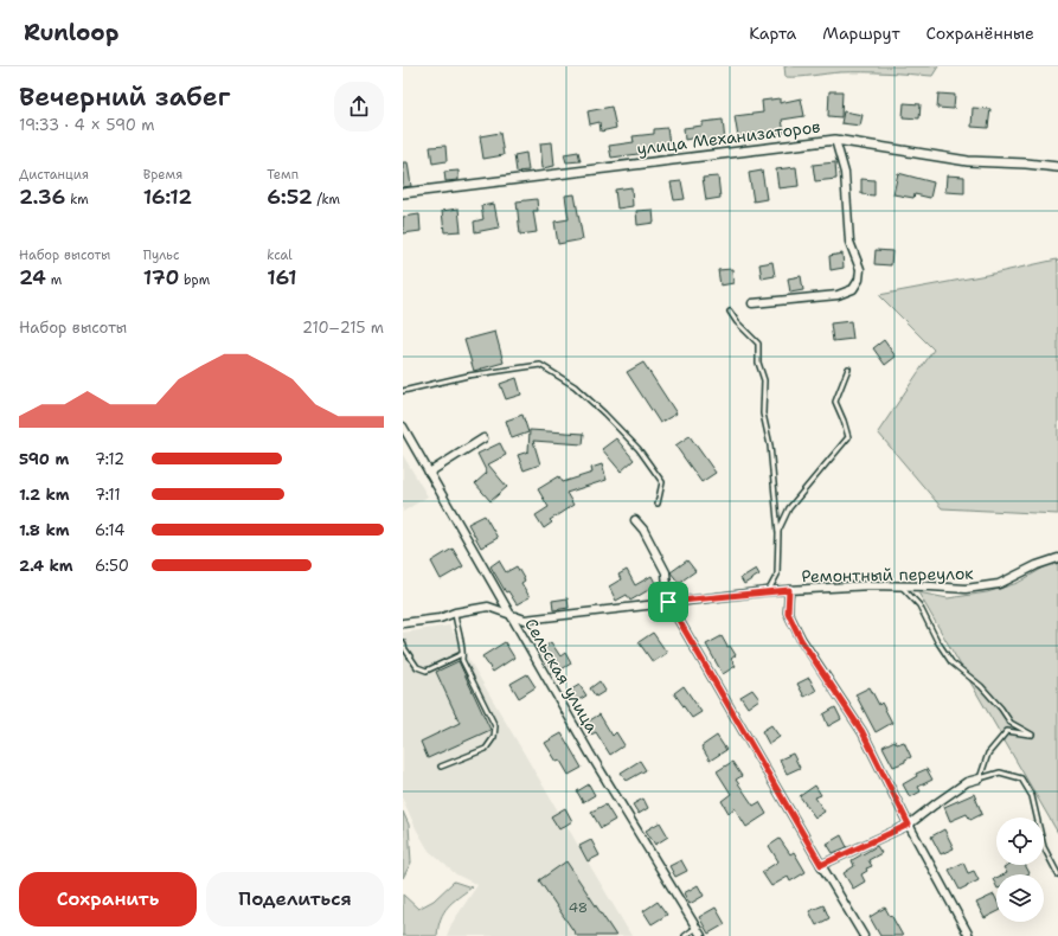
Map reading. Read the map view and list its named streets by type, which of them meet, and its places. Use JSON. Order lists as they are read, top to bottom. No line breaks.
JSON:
{"streets":{"street":["улица Механизаторов","Ремонтный переулок","Сельская улица"]},"crossings":[["Ремонтный переулок","Сельская улица"]],"house_numbers":["48"],"page":{"header":"Runloop","nav":["Карта","Маршрут","Сохранённые"],"heading":["Вечерний забег","19:33 · 4 × 590 m"],"stats":[["Дистанция","2.36 km"],["Время","16:12"],["Темп","6:52 /km"],["Набор высоты","24 m"],["Пульс","170 bpm"],["kcal","161"]],"chart":["Набор высоты","210–215 m"],"list":[{"name":"590 m","note":"7:12"},{"name":"1.2 km","note":"7:11"},{"name":"1.8 km","note":"6:14"},{"name":"2.4 km","note":"6:50"}],"buttons":["Сохранить","Поделиться"]}}
